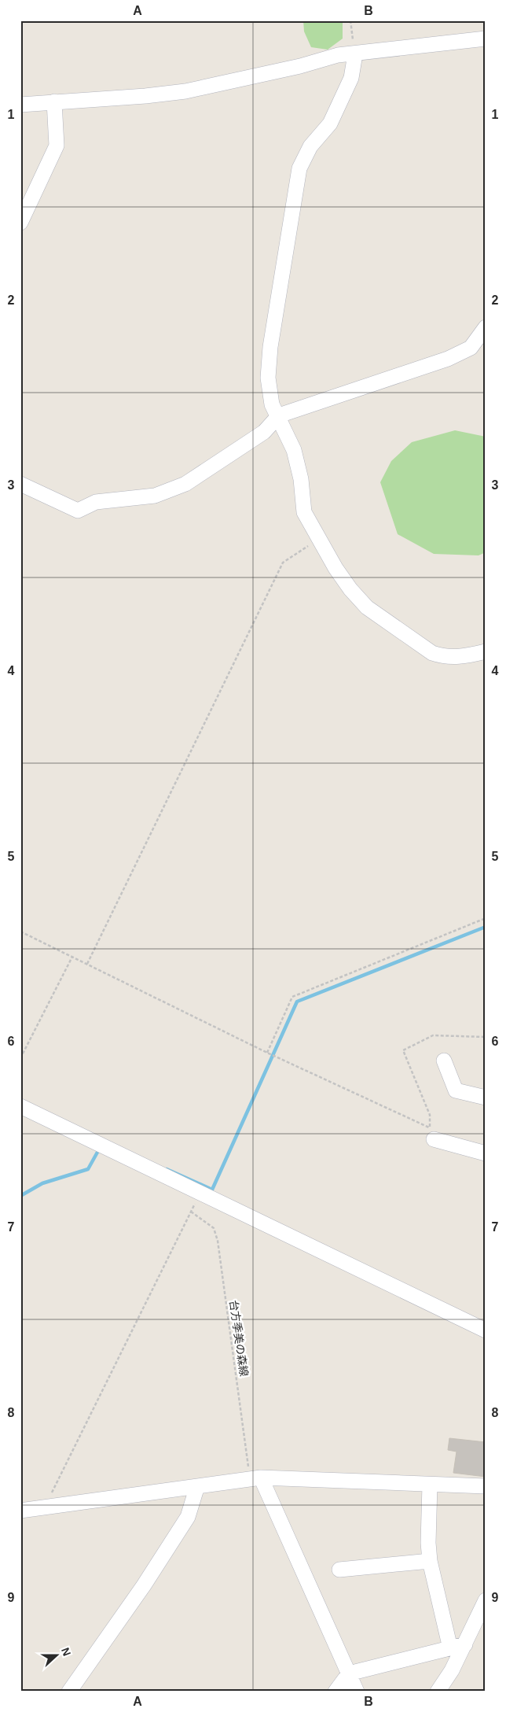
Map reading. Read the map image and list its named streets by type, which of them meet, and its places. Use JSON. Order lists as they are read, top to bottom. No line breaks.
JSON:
{"streets":{"path":["台方季美の森線"]},"north":"right","grid":{"columns":["A","B"],"rows":["1","2","3","4","5","6","7","8","9"]}}
